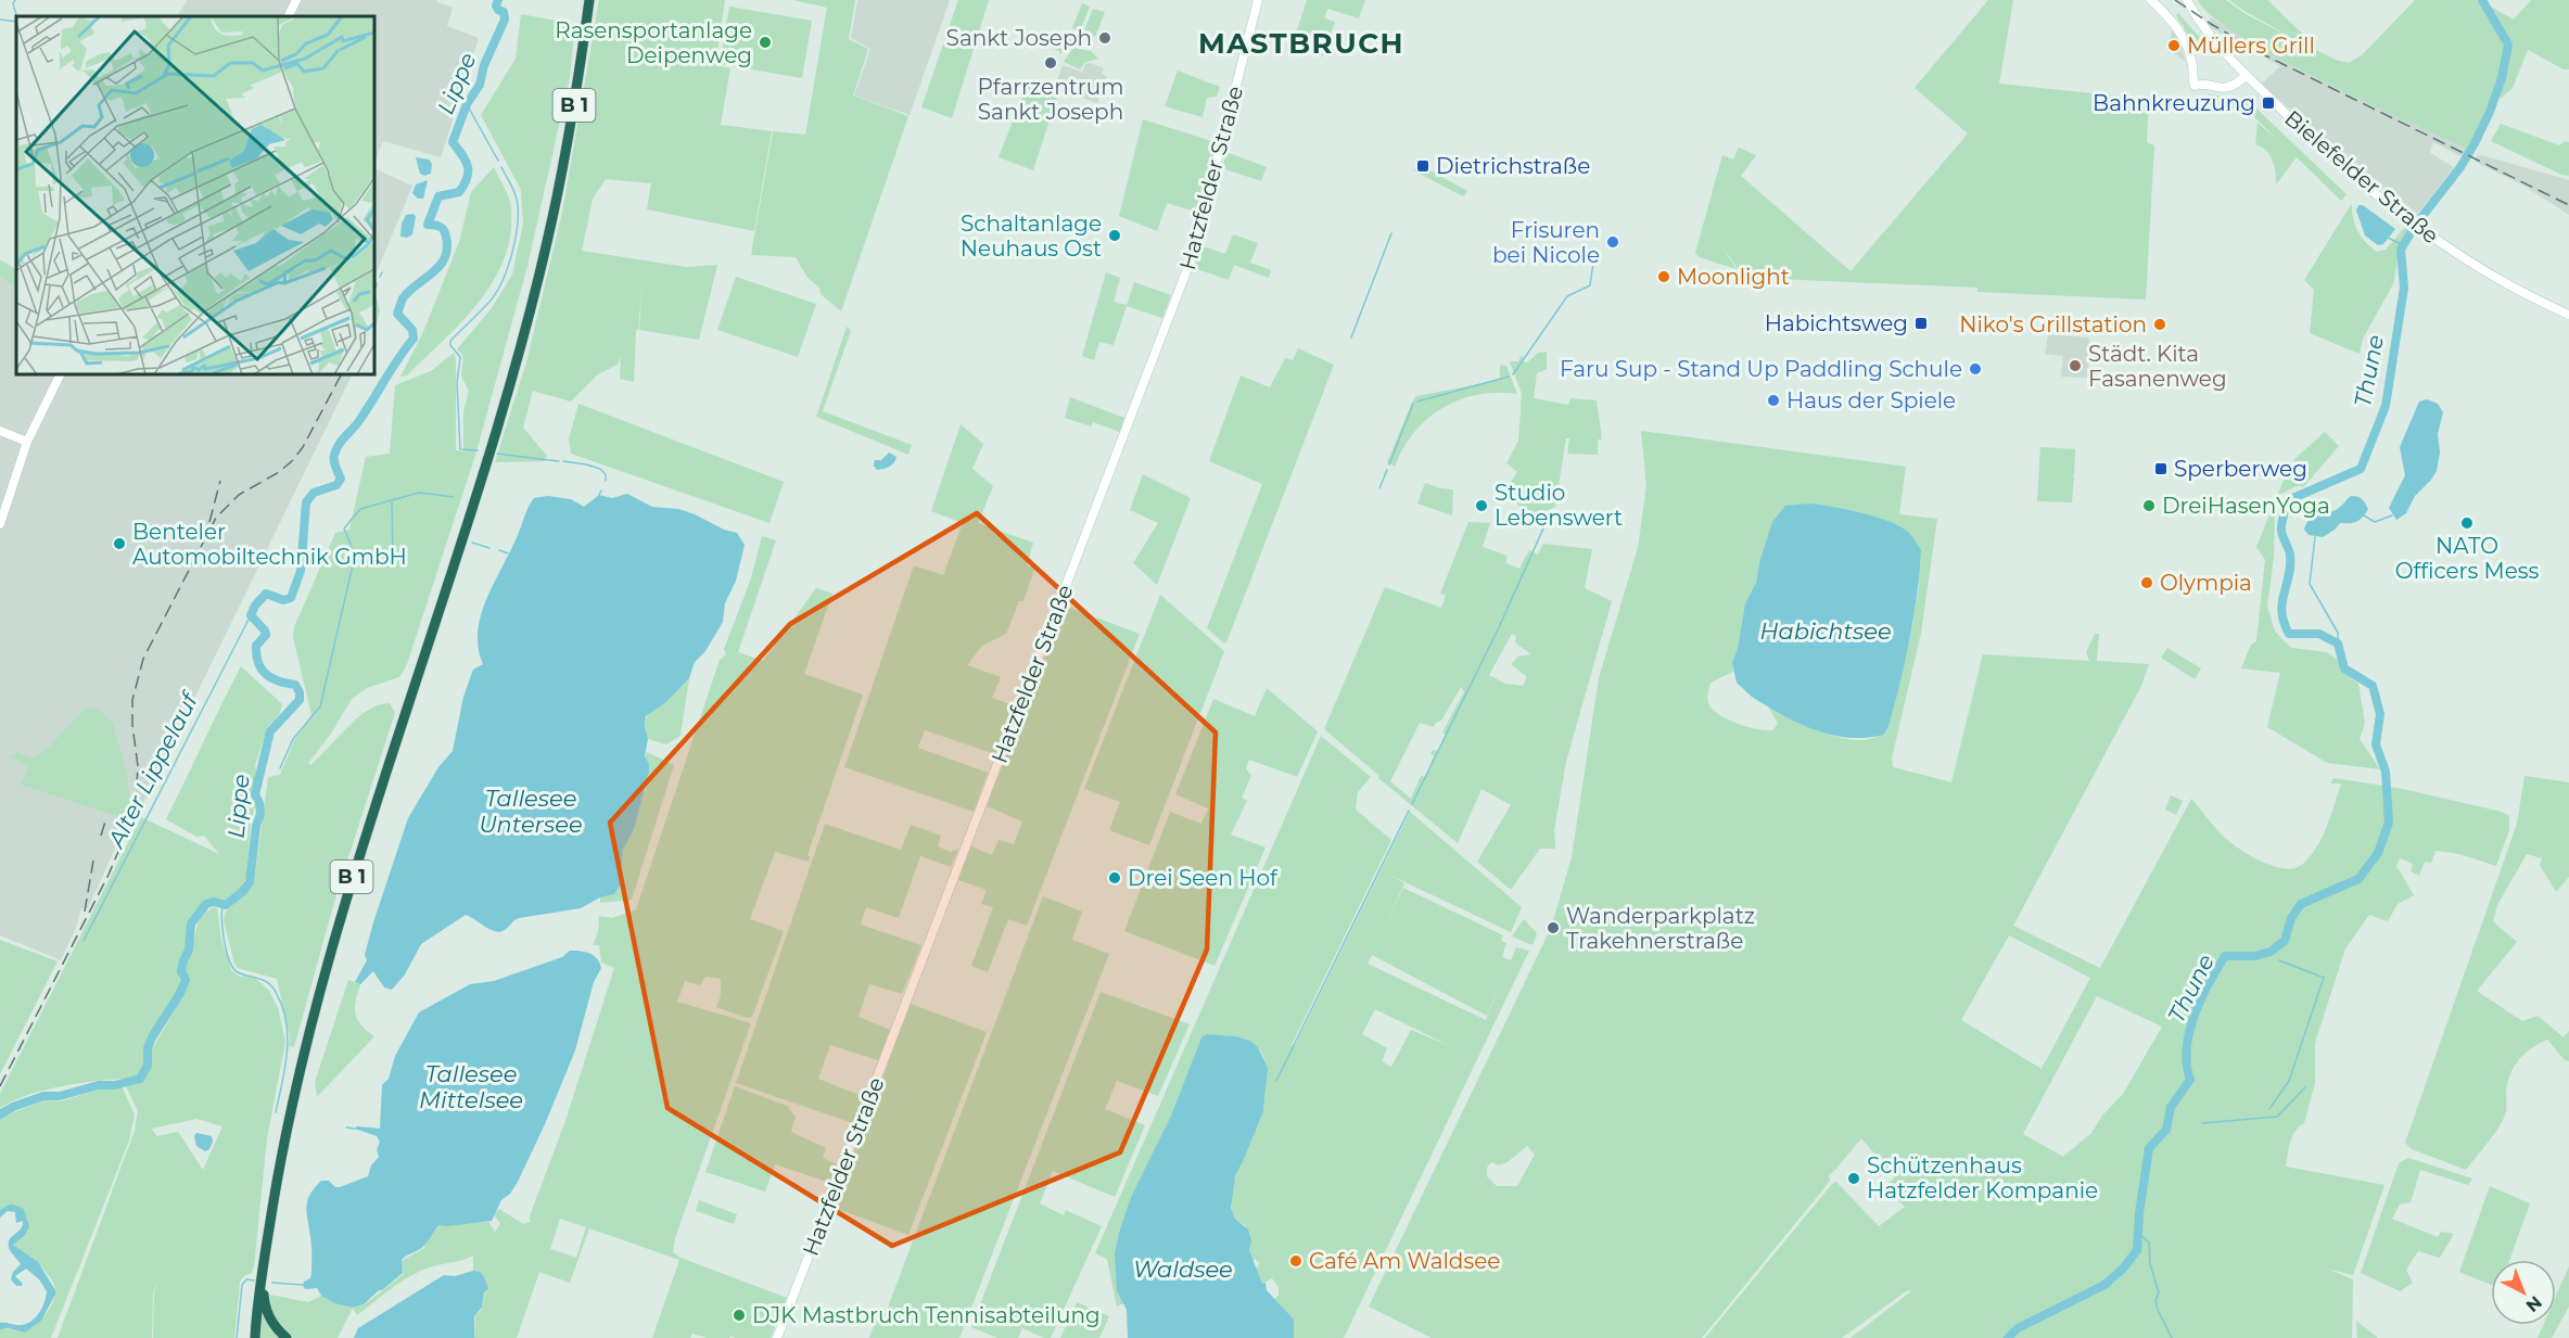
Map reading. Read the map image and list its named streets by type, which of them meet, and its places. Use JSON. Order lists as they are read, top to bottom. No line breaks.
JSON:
{"streets":{"highway":["B 1"],"street":["Bielefelder Straße","Hatzfelder Straße"]},"districts":["MASTBRUCH"],"water":["Lippe","Thune","Habichtsee","Alter Lippelauf","Tallesee Untersee","Tallesee Mittelsee","Waldsee"],"places":{"other":["Sankt Joseph","Rasensportanlage Deipenweg","Müllers Grill","Pfarrzentrum Sankt Joseph","Schaltanlage Neuhaus Ost","Frisuren bei Nicole","Moonlight","Niko's Grillstation","Städt. Kita Fasanenweg","Faru Sup - Stand Up Paddling Schule","Haus der Spiele","Studio Lebenswert","DreiHasenYoga","NATO Officers Mess","Benteler Automobiltechnik GmbH","Olympia","Drei Seen Hof","Wanderparkplatz Trakehnerstraße","Schützenhaus Hatzfelder Kompanie","Café Am Waldsee","DJK Mastbruch Tennisabteilung"],"transit":["Bahnkreuzung","Dietrichstraße","Habichtsweg","Sperberweg"]},"north":"bottom right"}
